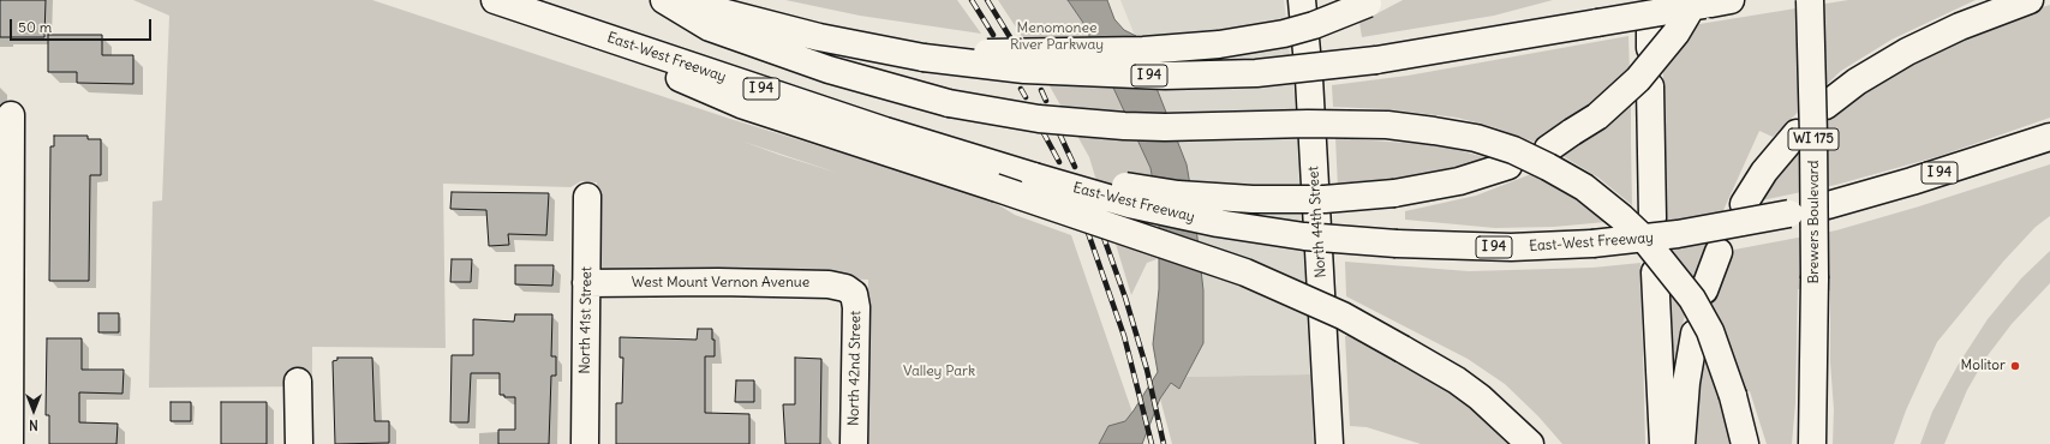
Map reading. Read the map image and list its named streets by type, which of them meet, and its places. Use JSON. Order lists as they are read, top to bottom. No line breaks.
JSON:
{"streets":{"main road":["East-West Freeway","I 94","WI 175","North 44th Street","Brewers Boulevard","West Mount Vernon Avenue","North 41st Street","North 42nd Street"]},"crossings":[["West Mount Vernon Avenue","North 41st Street"],["West Mount Vernon Avenue","North 42nd Street"]],"parks":["Menomonee River Parkway","Valley Park"],"places":["Molitor"],"scale_bar":"50 m","north":"bottom"}
